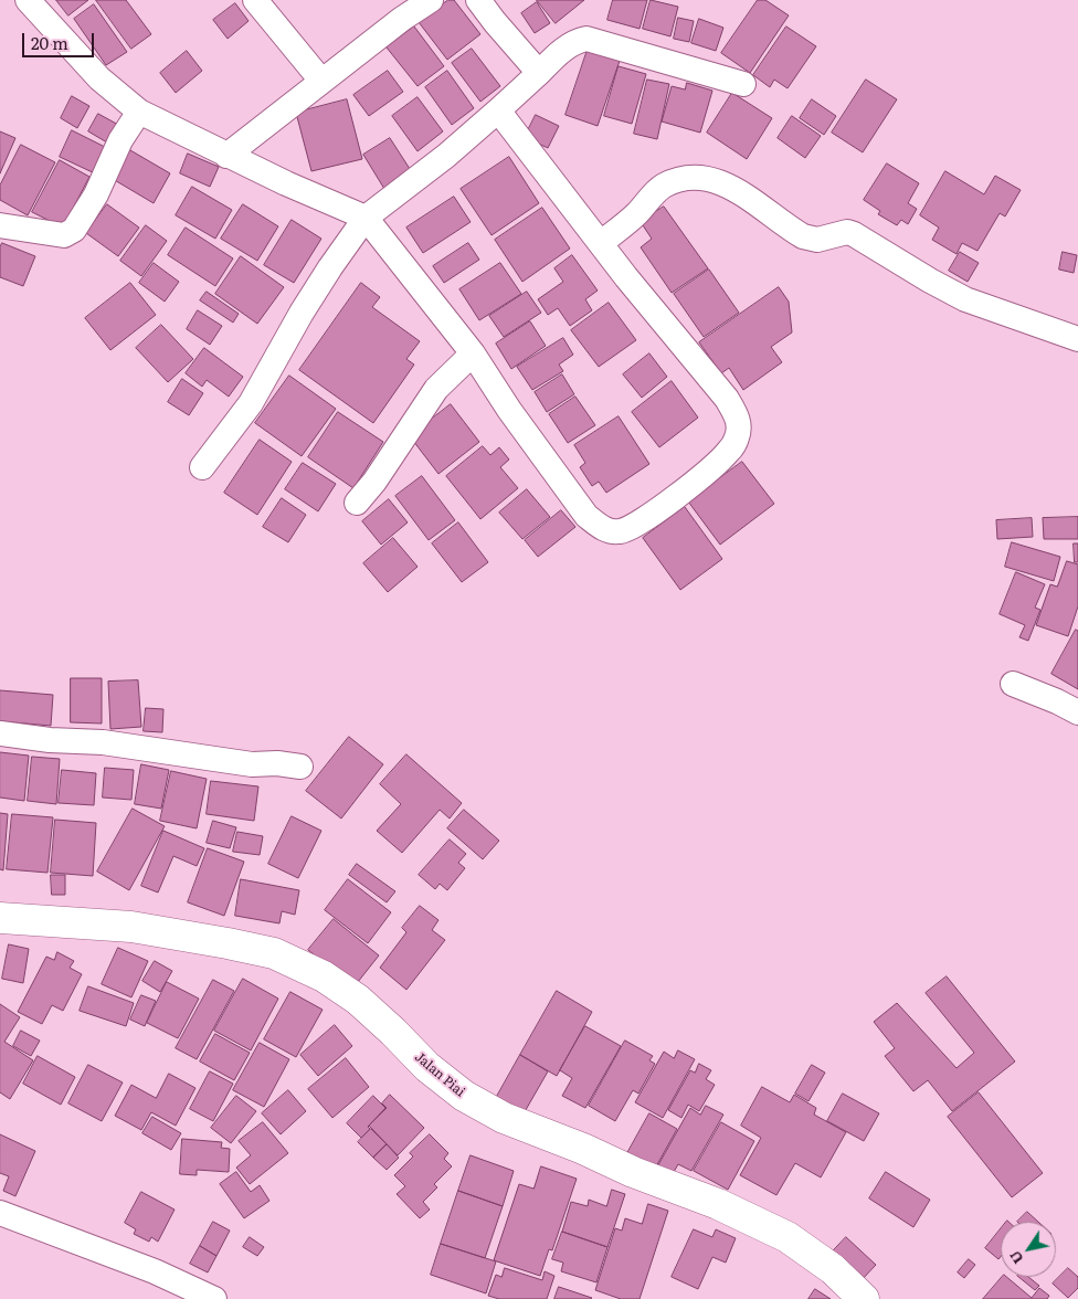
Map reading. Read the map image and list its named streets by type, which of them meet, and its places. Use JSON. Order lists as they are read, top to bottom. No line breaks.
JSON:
{"streets":{"street":["Jalan Piai"]},"scale_bar":"20 m","north":"bottom left"}
